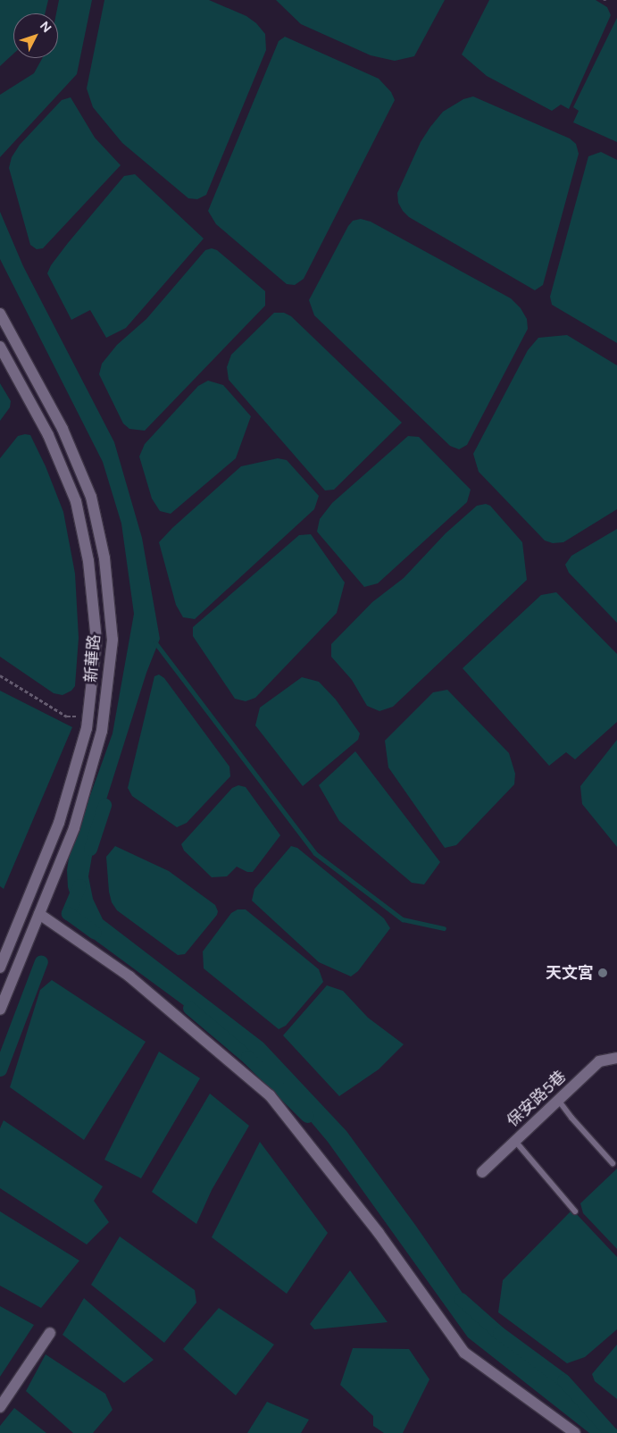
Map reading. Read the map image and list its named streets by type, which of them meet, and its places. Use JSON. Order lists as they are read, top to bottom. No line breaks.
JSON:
{"streets":{"street":["新華路","保安路5巷"]},"places":["天文宮"],"north":"top right"}
